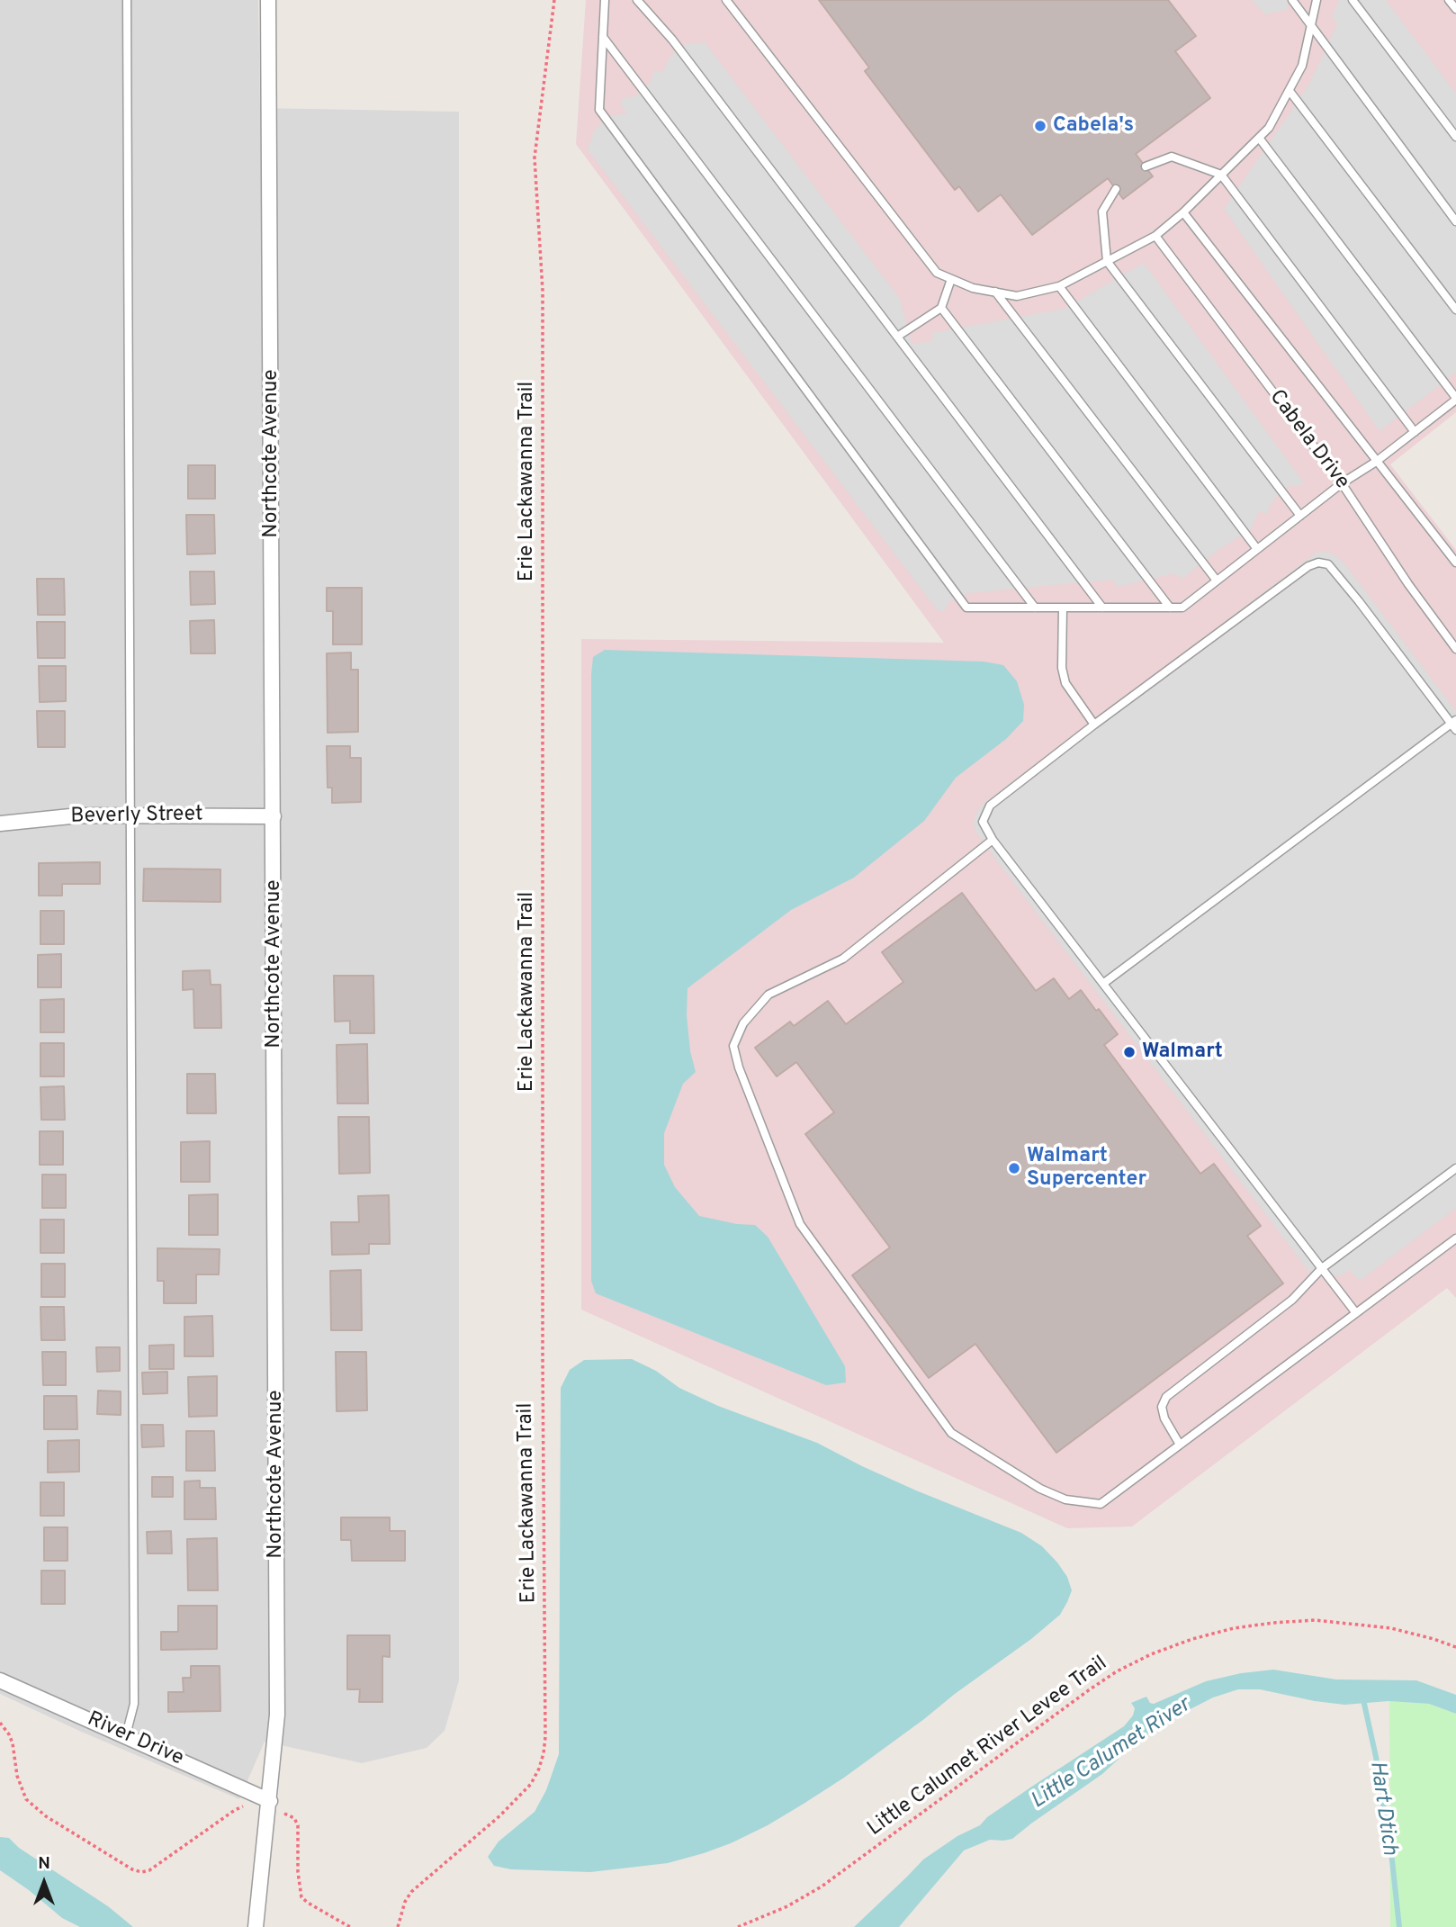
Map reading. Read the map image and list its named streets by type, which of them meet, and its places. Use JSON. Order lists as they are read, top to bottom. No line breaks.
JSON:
{"streets":{"street":["Northcote Avenue","Beverly Street","River Drive"],"lane":["Cabela Drive"],"path":["Erie Lackawanna Trail","Little Calumet River Levee Trail"]},"crossings":[["Northcote Avenue","Beverly Street"],["Northcote Avenue","River Drive"]],"water":["Little Calumet River","Hart Dtich"],"places":["Cabela's","Walmart","Walmart Supercenter"],"north":"top"}
